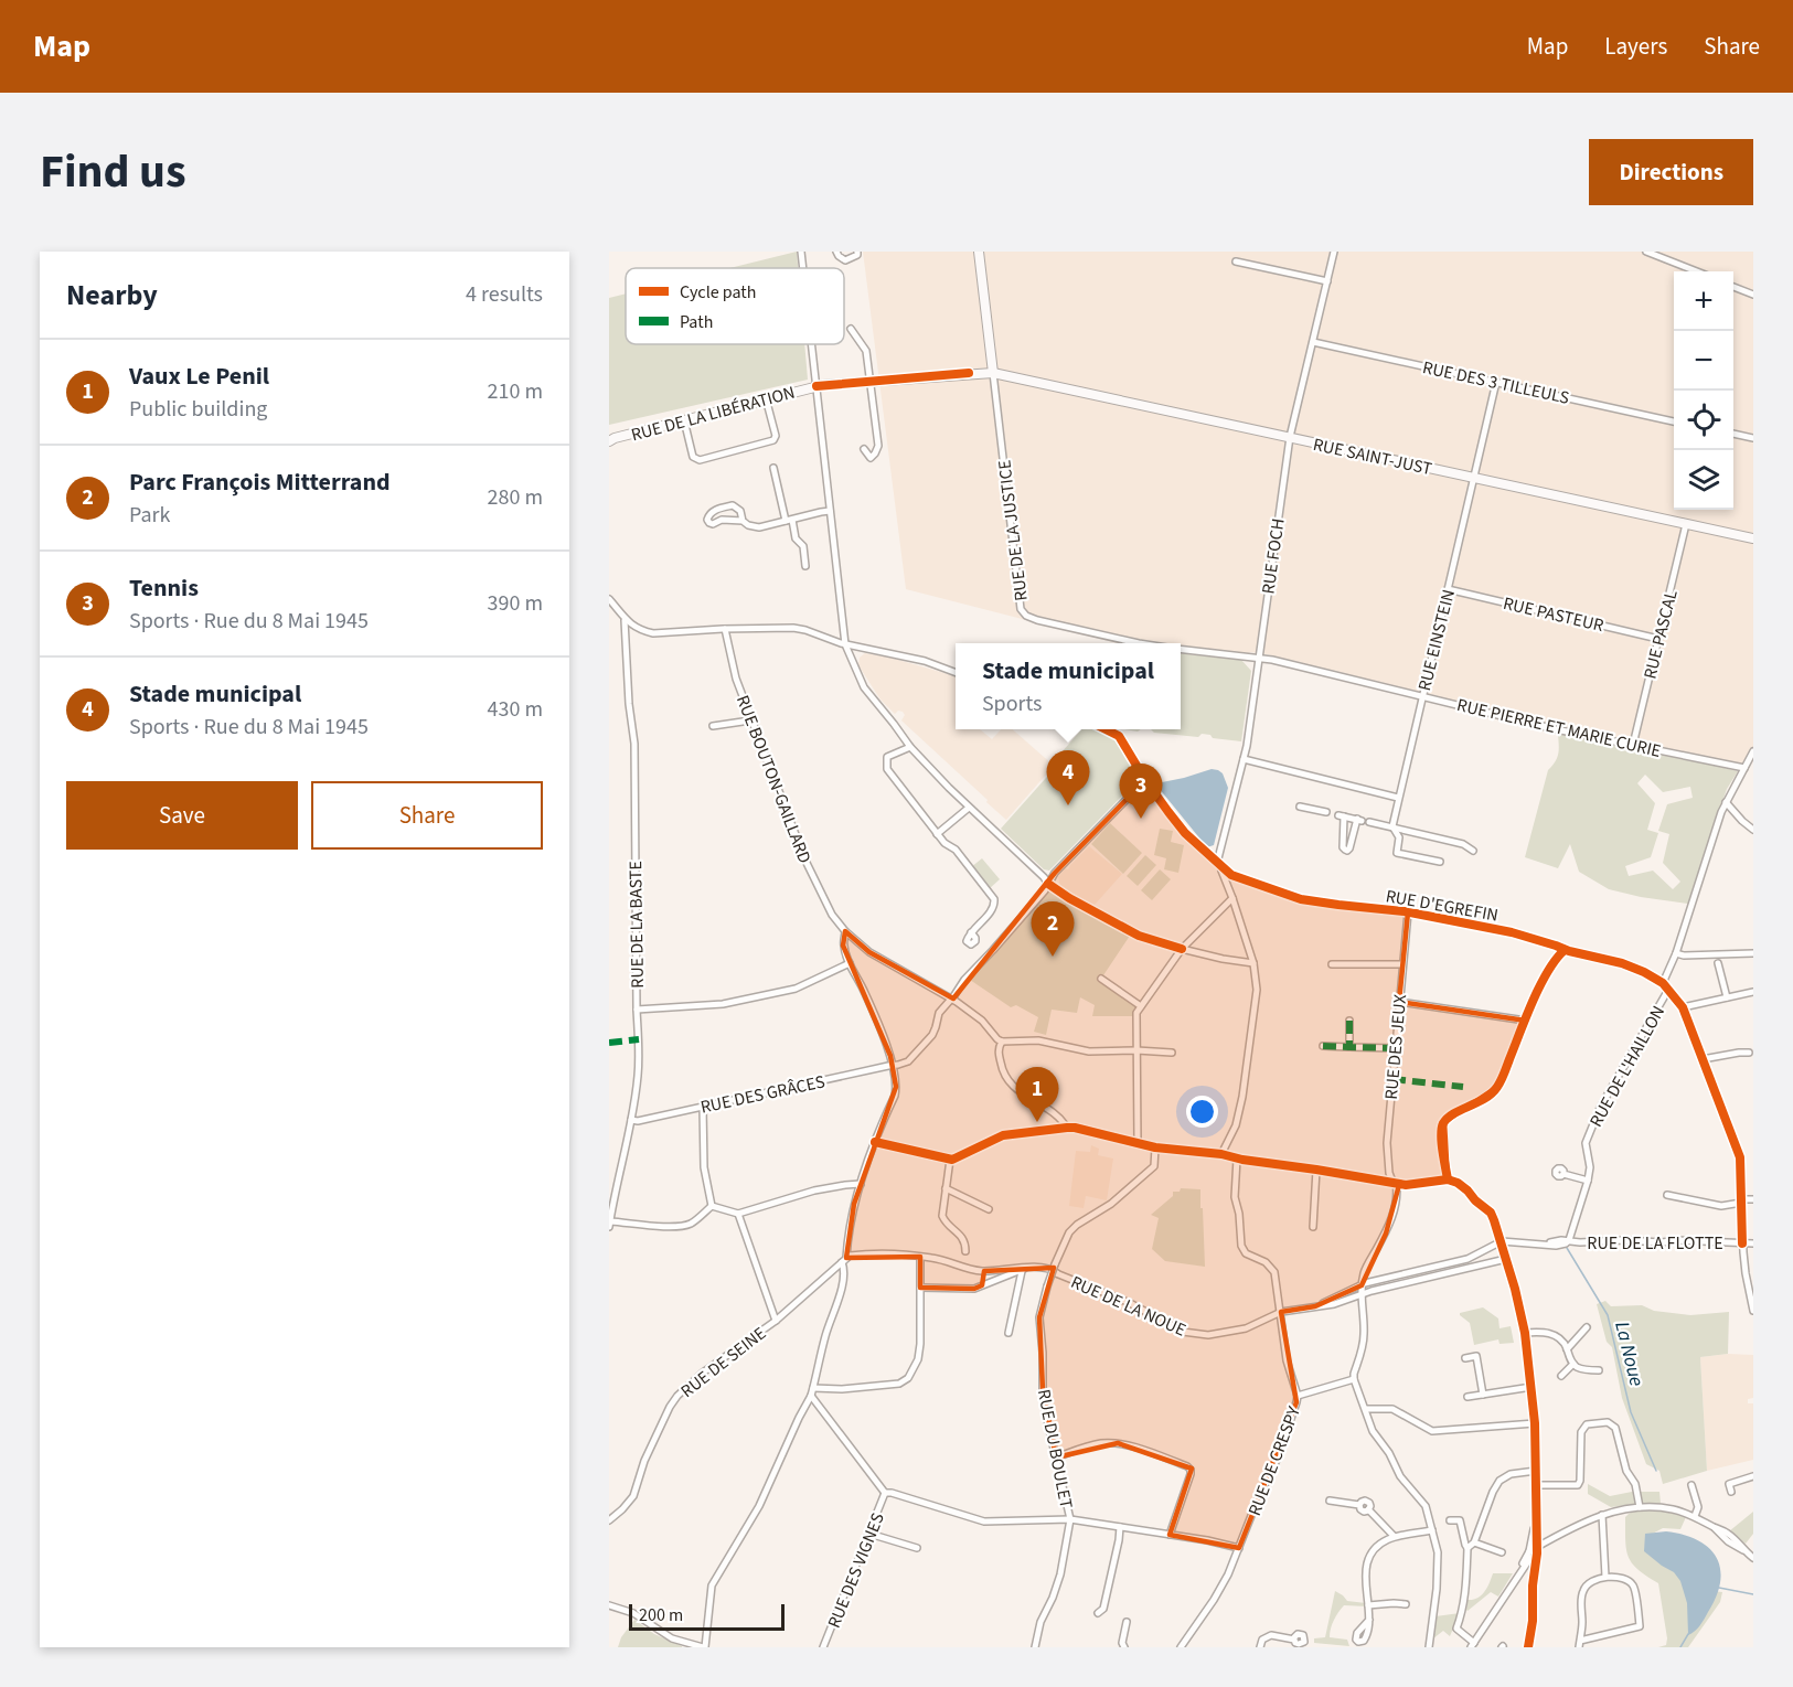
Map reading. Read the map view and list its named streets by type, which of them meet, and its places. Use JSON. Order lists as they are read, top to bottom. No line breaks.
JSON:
{"streets":{"street":["RUE DES 3 TILLEULS","RUE DE LA LIBÉRATION","RUE SAINT-JUST","RUE DE LA JUSTICE","RUE FOCH","RUE PASTEUR","RUE PASCAL","RUE EINSTEIN","RUE PIERRE ET MARIE CURIE","RUE BOUTON-GAILLARD","RUE D'EGREFIN","RUE DE LA BASTE","RUE DES JEUX","RUE DE L'HAILLON","RUE DES GRÂCES","RUE DE LA FLOTTE","RUE DE LA NOUE","RUE DE SEINE","RUE DU BOULET","RUE DE CRESPY","RUE DES VIGNES"]},"crossings":[["RUE DES 3 TILLEULS","RUE FOCH"],["RUE DES 3 TILLEULS","RUE EINSTEIN"],["RUE DE LA LIBÉRATION","RUE SAINT-JUST"],["RUE SAINT-JUST","RUE DE LA JUSTICE"],["RUE SAINT-JUST","RUE FOCH"],["RUE SAINT-JUST","RUE PASCAL"],["RUE SAINT-JUST","RUE EINSTEIN"],["RUE DE LA JUSTICE","RUE FOCH"],["RUE DE LA JUSTICE","RUE PIERRE ET MARIE CURIE"],["RUE FOCH","RUE PIERRE ET MARIE CURIE"],["RUE FOCH","RUE D'EGREFIN"],["RUE PASTEUR","RUE PASCAL"],["RUE PASTEUR","RUE EINSTEIN"],["RUE PASCAL","RUE PIERRE ET MARIE CURIE"],["RUE EINSTEIN","RUE PIERRE ET MARIE CURIE"],["RUE BOUTON-GAILLARD","RUE DES GRÂCES"],["RUE D'EGREFIN","RUE DES JEUX"],["RUE DE LA BASTE","RUE DES GRÂCES"],["RUE DES JEUX","RUE DE LA NOUE"],["RUE DE L'HAILLON","RUE DE LA FLOTTE"],["RUE DE LA FLOTTE","RUE DE LA NOUE"],["RUE DE LA NOUE","RUE DE SEINE"],["RUE DE LA NOUE","RUE DE CRESPY"]],"water":["La Noue"],"legend":["Cycle path","Path"],"scale_bar":"200 m","page":{"header":"Map","nav":["Map","Layers","Share"],"title":"Find us","buttons":["Directions",["Save","Share"]],"heading":["Nearby","4 results"],"map_buttons":["+","−"],"list":[{"mark":"1","name":"Vaux Le Penil","note":"Public building","value":"210 m"},{"mark":"2","name":"Parc François Mitterrand","note":"Park","value":"280 m"},{"mark":"3","name":"Tennis","note":"Sports · Rue du 8 Mai 1945","value":"390 m"},{"mark":"4","name":"Stade municipal","note":"Sports · Rue du 8 Mai 1945","value":"430 m"}],"popup":["Stade municipal","Sports"],"pins":["4","3","2","1"],"scale":"200 m"}}
